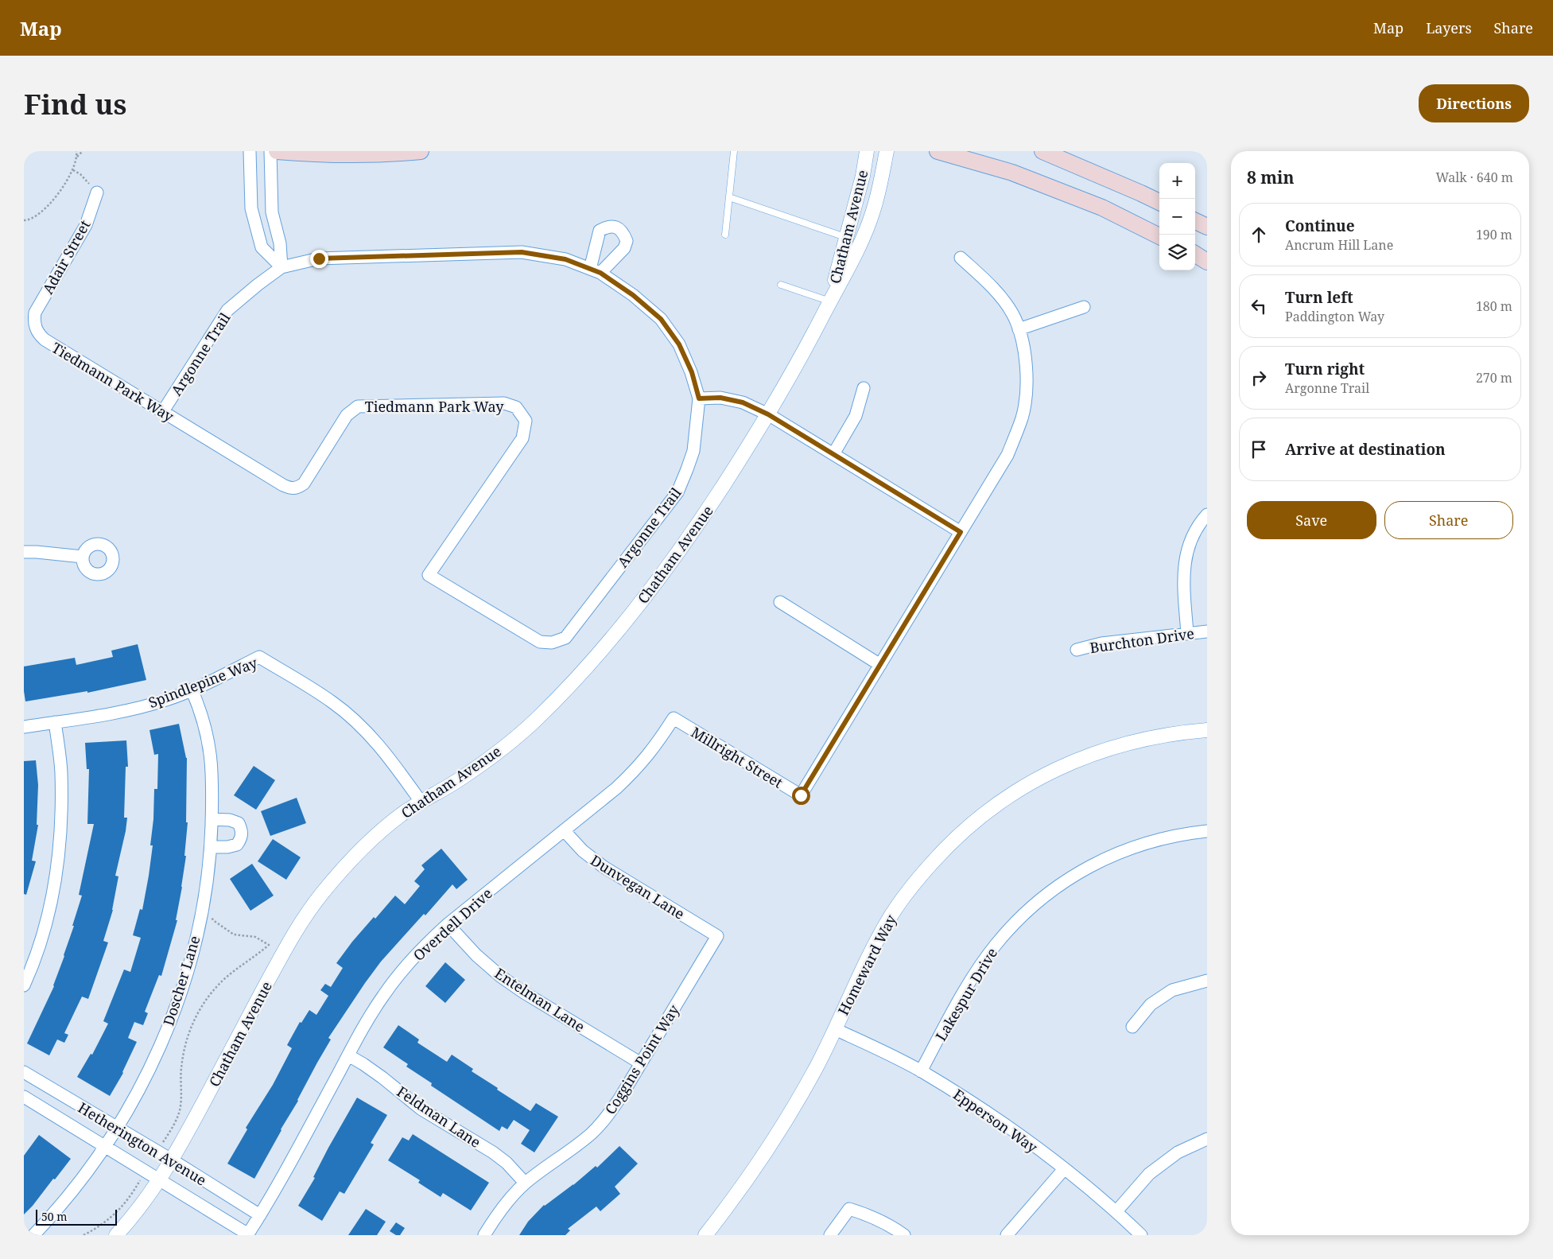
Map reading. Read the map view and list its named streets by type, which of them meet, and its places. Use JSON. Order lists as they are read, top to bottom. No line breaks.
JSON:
{"streets":{"street":["Chatham Avenue","Adair Street","Argonne Trail","Tiedmann Park Way","Burchton Drive","Spindlepine Way","Millright Street","Dunvegan Lane","Overdell Drive","Homeward Way","Doscher Lane","Lakespur Drive","Entelman Lane","Coggins Point Way","Feldman Lane","Epperson Way","Hetherington Avenue"]},"crossings":[["Chatham Avenue","Spindlepine Way"],["Chatham Avenue","Hetherington Avenue"],["Adair Street","Tiedmann Park Way"],["Argonne Trail","Tiedmann Park Way"],["Spindlepine Way","Doscher Lane"],["Millright Street","Overdell Drive"],["Dunvegan Lane","Overdell Drive"],["Dunvegan Lane","Coggins Point Way"],["Overdell Drive","Entelman Lane"],["Overdell Drive","Feldman Lane"],["Overdell Drive","Hetherington Avenue"],["Homeward Way","Epperson Way"],["Doscher Lane","Hetherington Avenue"],["Lakespur Drive","Epperson Way"],["Entelman Lane","Coggins Point Way"],["Coggins Point Way","Feldman Lane"]],"scale_bar":"50 m","page":{"header":"Map","nav":["Map","Layers","Share"],"buttons":["Directions",["Save","Share"]],"title":"Find us","heading":["8 min","Walk · 640 m"],"map_buttons":["+","−"],"list":[["Continue","Ancrum Hill Lane","190 m"],["Turn left","Paddington Way","180 m"],["Turn right","Argonne Trail","270 m"],"Arrive at destination"],"scale":"50 m"}}
